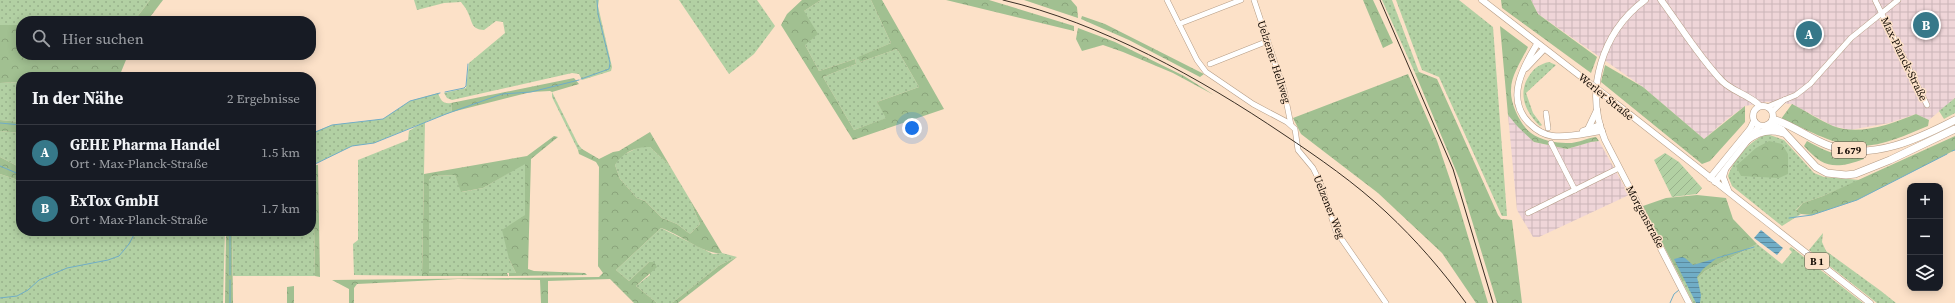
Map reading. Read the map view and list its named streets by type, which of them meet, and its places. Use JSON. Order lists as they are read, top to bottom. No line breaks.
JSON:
{"streets":{"highway":["L 679"],"main road":["Werler Straße","Morgenstraße","B 1"],"street":["Max-Planck-Straße","Uelzener Hellweg","Uelzener Weg"]},"crossings":[["Max-Planck-Straße","L 679"],["Uelzener Hellweg","Uelzener Weg"],["Werler Straße","B 1"]],"page":{"pins":["B","A"],"search":"Hier suchen","heading":["In der Nähe","2 Ergebnisse"],"list":[{"mark":"A","name":"GEHE Pharma Handel","note":"Ort · Max-Planck-Straße","value":"1.5 km"},{"mark":"B","name":"ExTox GmbH","note":"Ort · Max-Planck-Straße","value":"1.7 km"}],"map_buttons":["+","−"]}}
